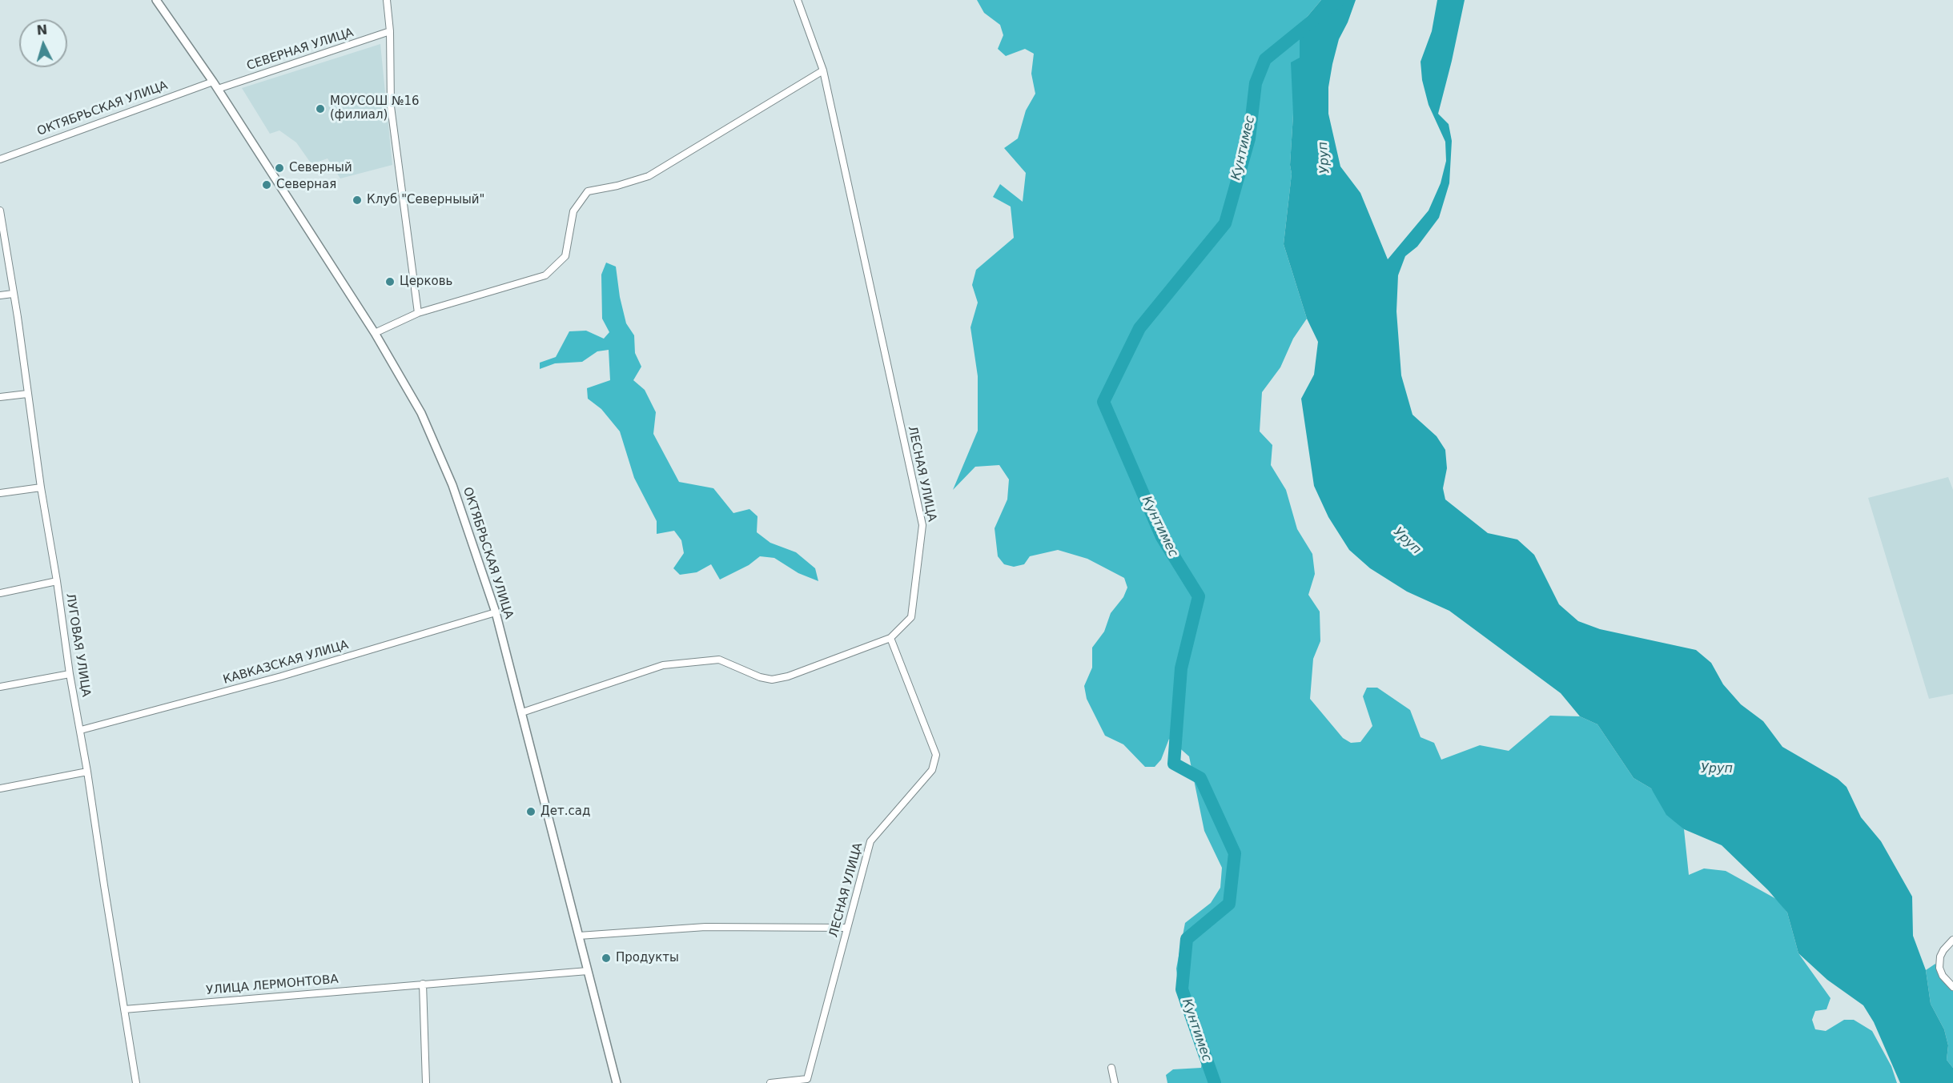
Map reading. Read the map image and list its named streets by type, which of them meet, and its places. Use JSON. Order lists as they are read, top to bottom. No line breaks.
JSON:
{"streets":{"street":["СЕВЕРНАЯ УЛИЦА","ОКТЯБРЬСКАЯ УЛИЦА","ЛЕСНАЯ УЛИЦА","ЛУГОВАЯ УЛИЦА","КАВКАЗСКАЯ УЛИЦА","УЛИЦА ЛЕРМОНТОВА"]},"crossings":[["СЕВЕРНАЯ УЛИЦА","ОКТЯБРЬСКАЯ УЛИЦА"],["ОКТЯБРЬСКАЯ УЛИЦА","КАВКАЗСКАЯ УЛИЦА"],["ОКТЯБРЬСКАЯ УЛИЦА","УЛИЦА ЛЕРМОНТОВА"],["ЛУГОВАЯ УЛИЦА","КАВКАЗСКАЯ УЛИЦА"],["ЛУГОВАЯ УЛИЦА","УЛИЦА ЛЕРМОНТОВА"]],"water":["Кунтимес","Уруп"],"places":["МОУСОШ №16 (филиал)","Северный","Северная","Клуб \"Северныый\"","Церковь","Дет.сад","Продукты"],"north":"top"}
